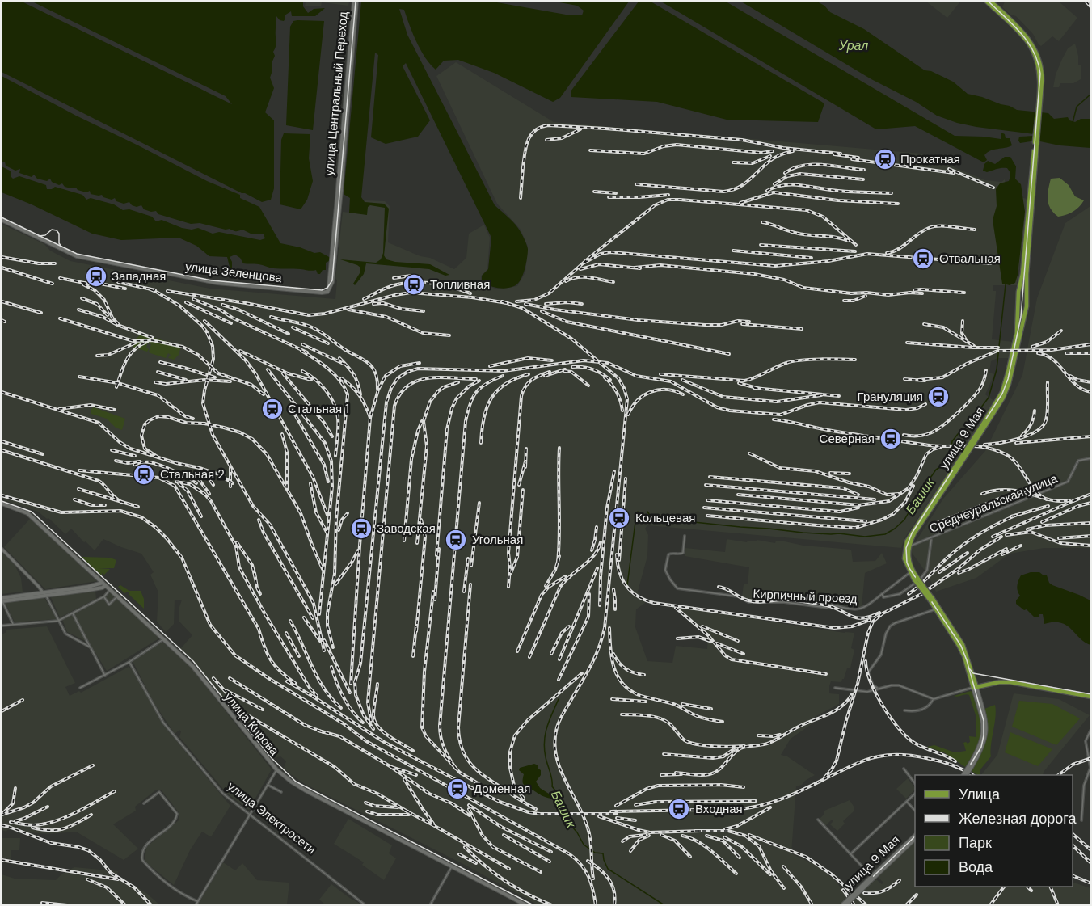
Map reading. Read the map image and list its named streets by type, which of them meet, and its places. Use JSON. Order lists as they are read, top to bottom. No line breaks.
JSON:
{"streets":{"main road":["улица Центральный Переход","улица Зеленцова","улица 9 Мая","улица Кирова"],"street":["Среднеуральская улица","Кирпичный проезд","улица Электросети"]},"crossings":[["улица Центральный Переход","улица Зеленцова"],["улица 9 Мая","Среднеуральская улица"],["улица 9 Мая","Кирпичный проезд"]],"water":["Урал","Башик"],"places":{"station":["Прокатная","Отвальная","Западная","Топливная","Грануляция","Стальная 1","Северная","Стальная 2","Кольцевая","Заводская","Угольная","Доменная","Входная"]},"legend":["Улица","Железная дорога","Парк","Вода"]}
